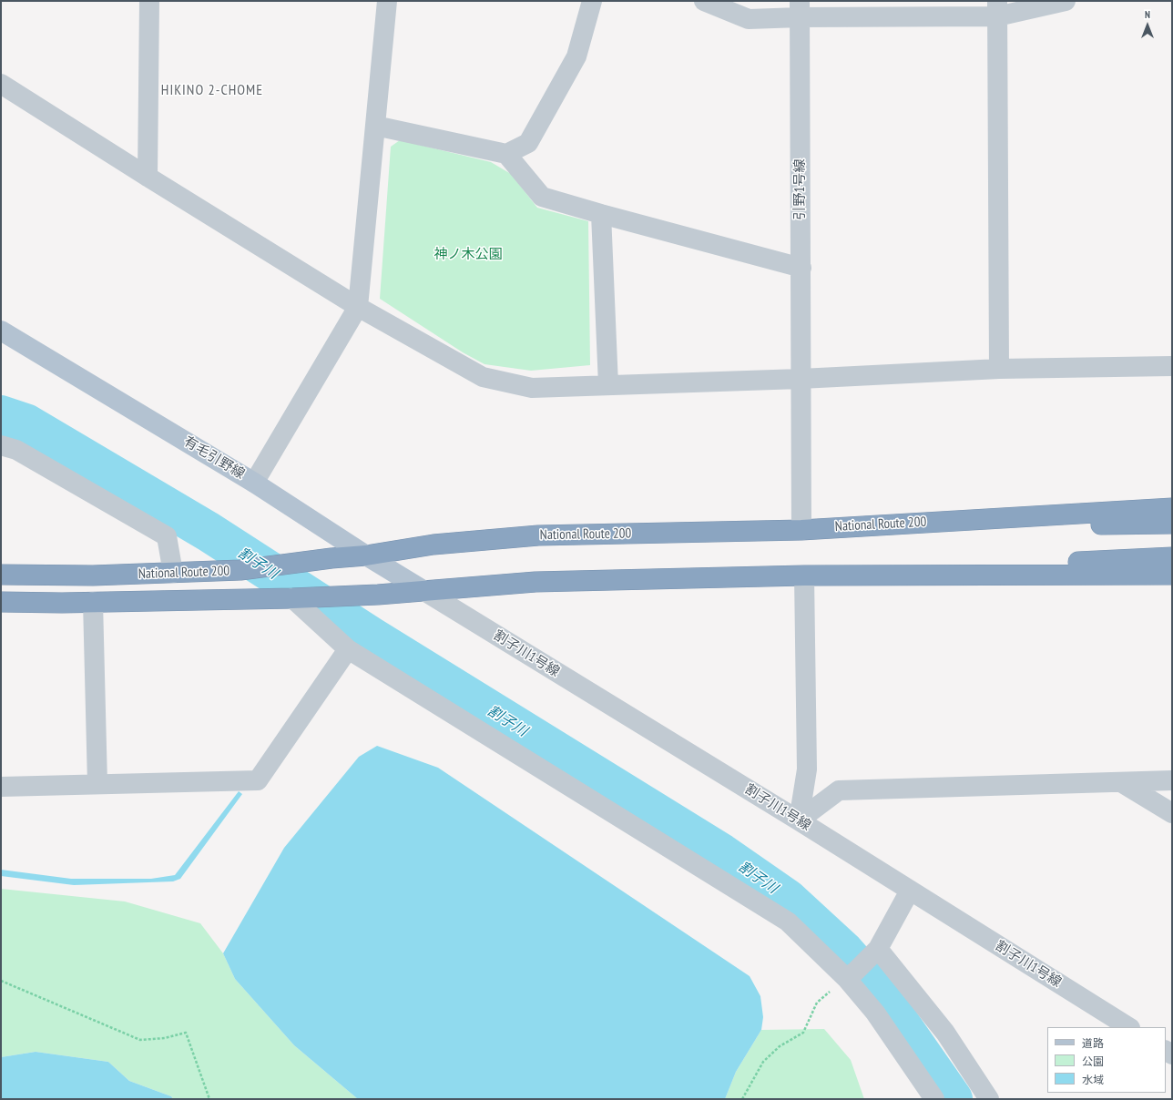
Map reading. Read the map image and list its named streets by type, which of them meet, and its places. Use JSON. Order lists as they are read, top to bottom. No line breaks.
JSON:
{"streets":{"highway":["National Route 200"],"main road":["有毛引野線"],"street":["引野1号線","割子川1号線"]},"crossings":[["引野1号線","National Route 200"],["有毛引野線","National Route 200"],["有毛引野線","割子川1号線"],["National Route 200","割子川1号線"]],"districts":["HIKINO 2-CHOME"],"water":["割子川"],"parks":["神ノ木公園"],"legend":["道路","公園","水域"],"north":"top"}
